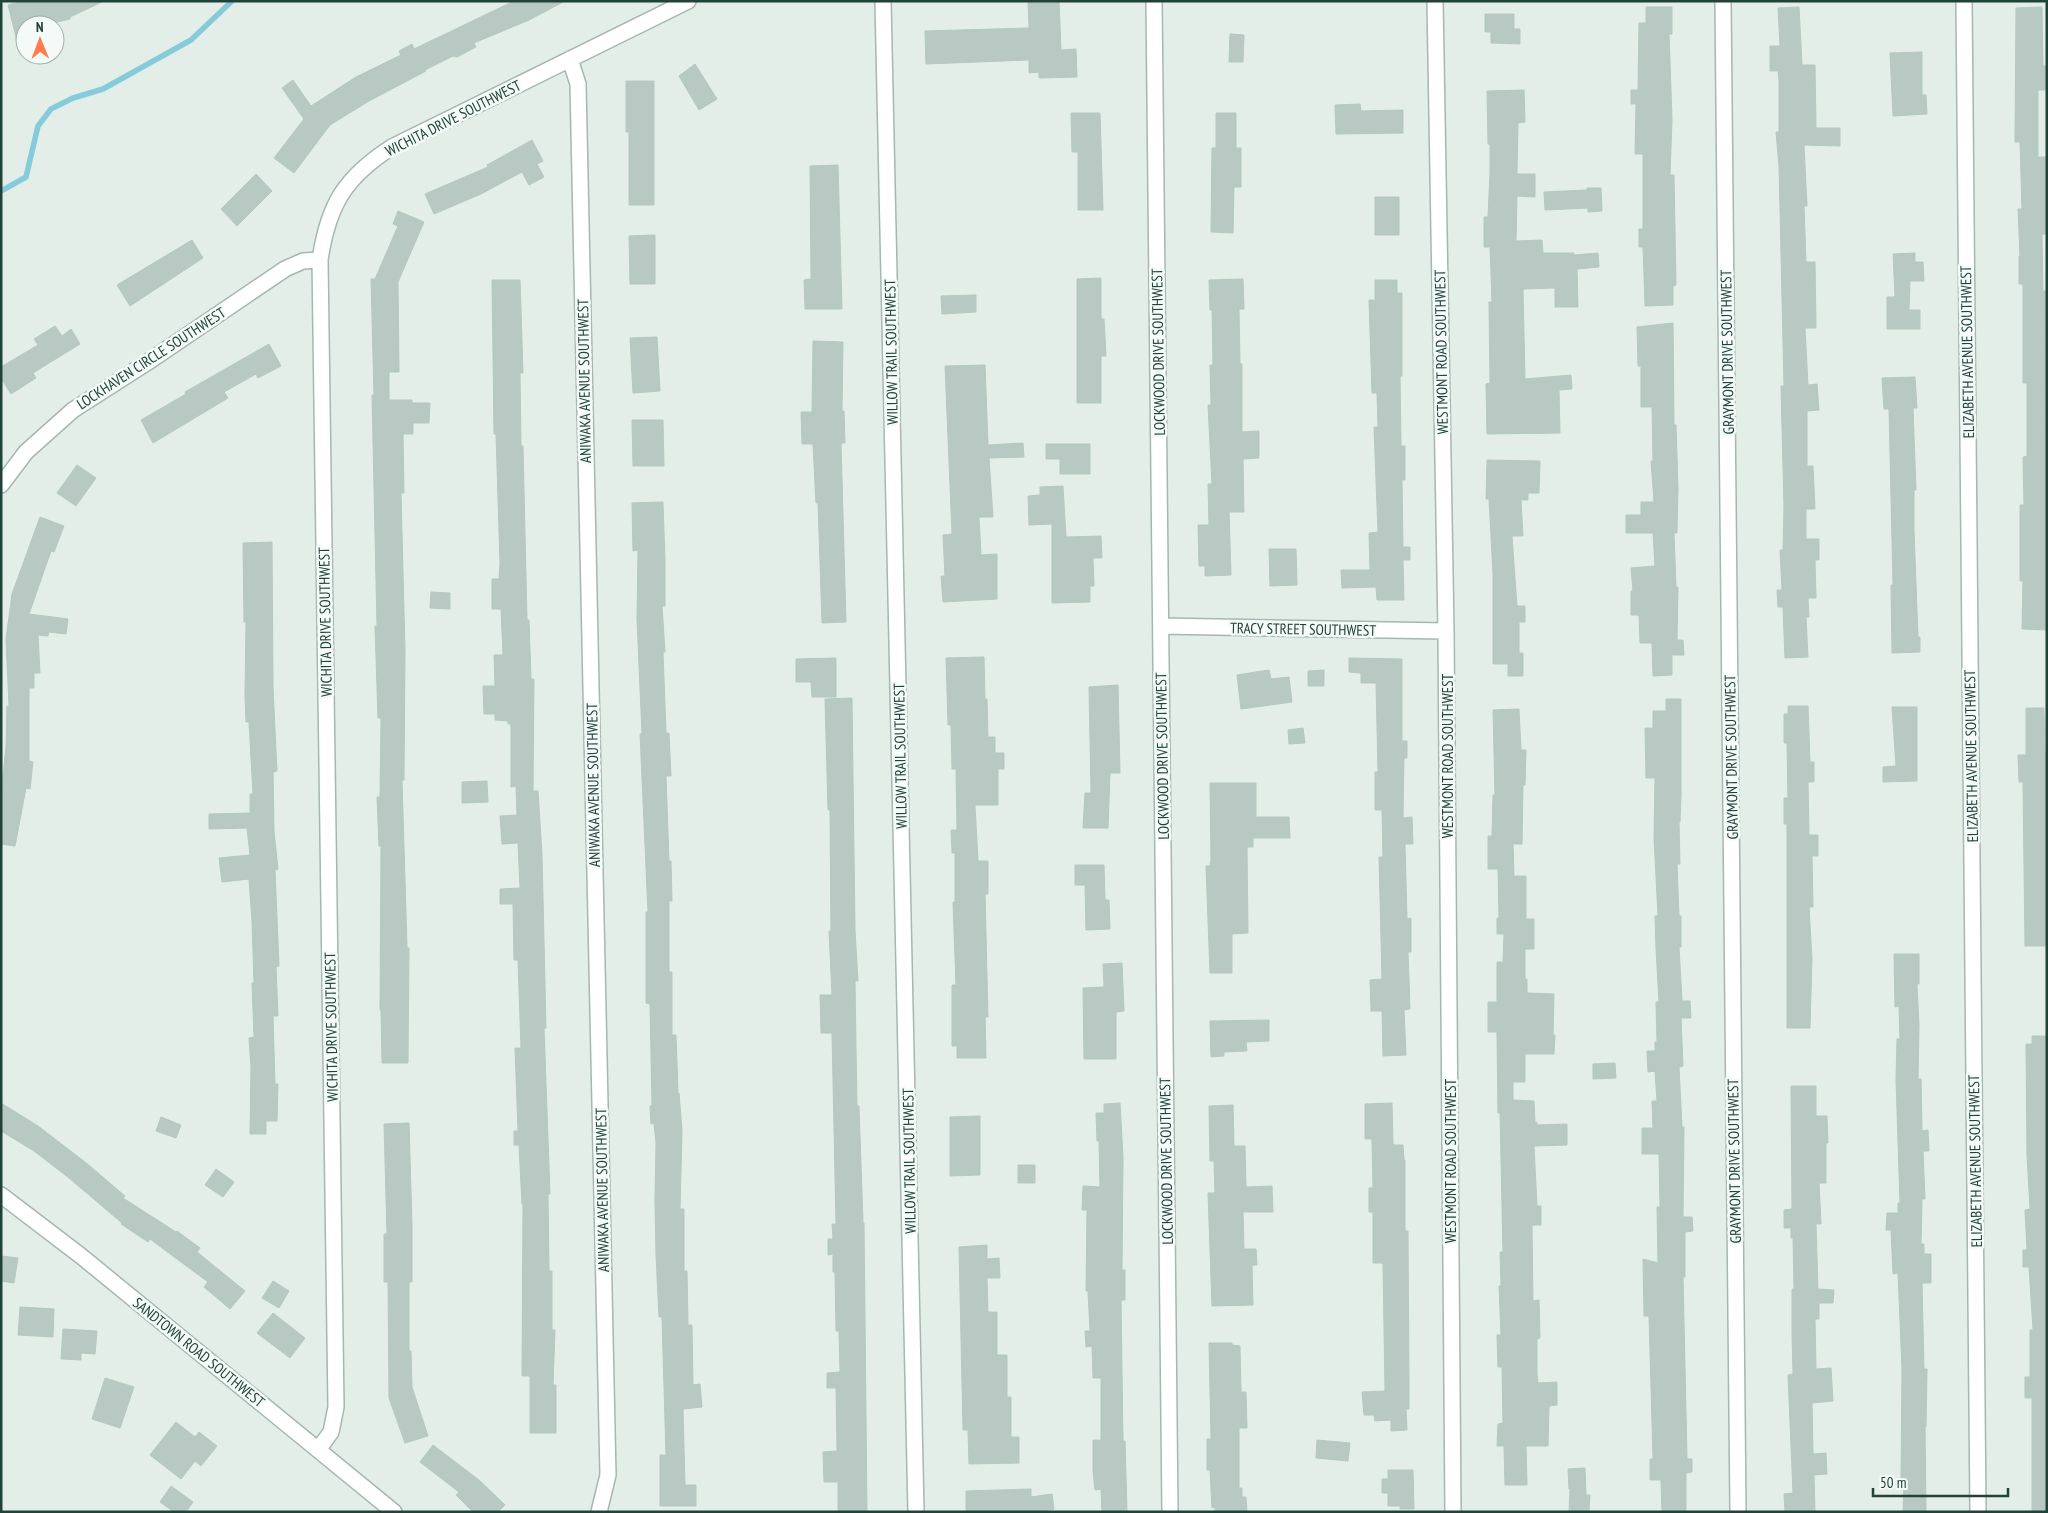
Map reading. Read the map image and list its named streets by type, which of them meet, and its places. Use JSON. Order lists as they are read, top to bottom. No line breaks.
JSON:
{"streets":{"street":["WICHITA DRIVE SOUTHWEST","WILLOW TRAIL SOUTHWEST","LOCKWOOD DRIVE SOUTHWEST","WESTMONT ROAD SOUTHWEST","GRAYMONT DRIVE SOUTHWEST","ELIZABETH AVENUE SOUTHWEST","LOCKHAVEN CIRCLE SOUTHWEST","ANIWAKA AVENUE SOUTHWEST","TRACY STREET SOUTHWEST","SANDTOWN ROAD SOUTHWEST"]},"crossings":[["WICHITA DRIVE SOUTHWEST","LOCKHAVEN CIRCLE SOUTHWEST"],["WICHITA DRIVE SOUTHWEST","ANIWAKA AVENUE SOUTHWEST"],["WICHITA DRIVE SOUTHWEST","SANDTOWN ROAD SOUTHWEST"],["LOCKWOOD DRIVE SOUTHWEST","TRACY STREET SOUTHWEST"],["WESTMONT ROAD SOUTHWEST","TRACY STREET SOUTHWEST"]],"scale_bar":"50 m","north":"top"}
